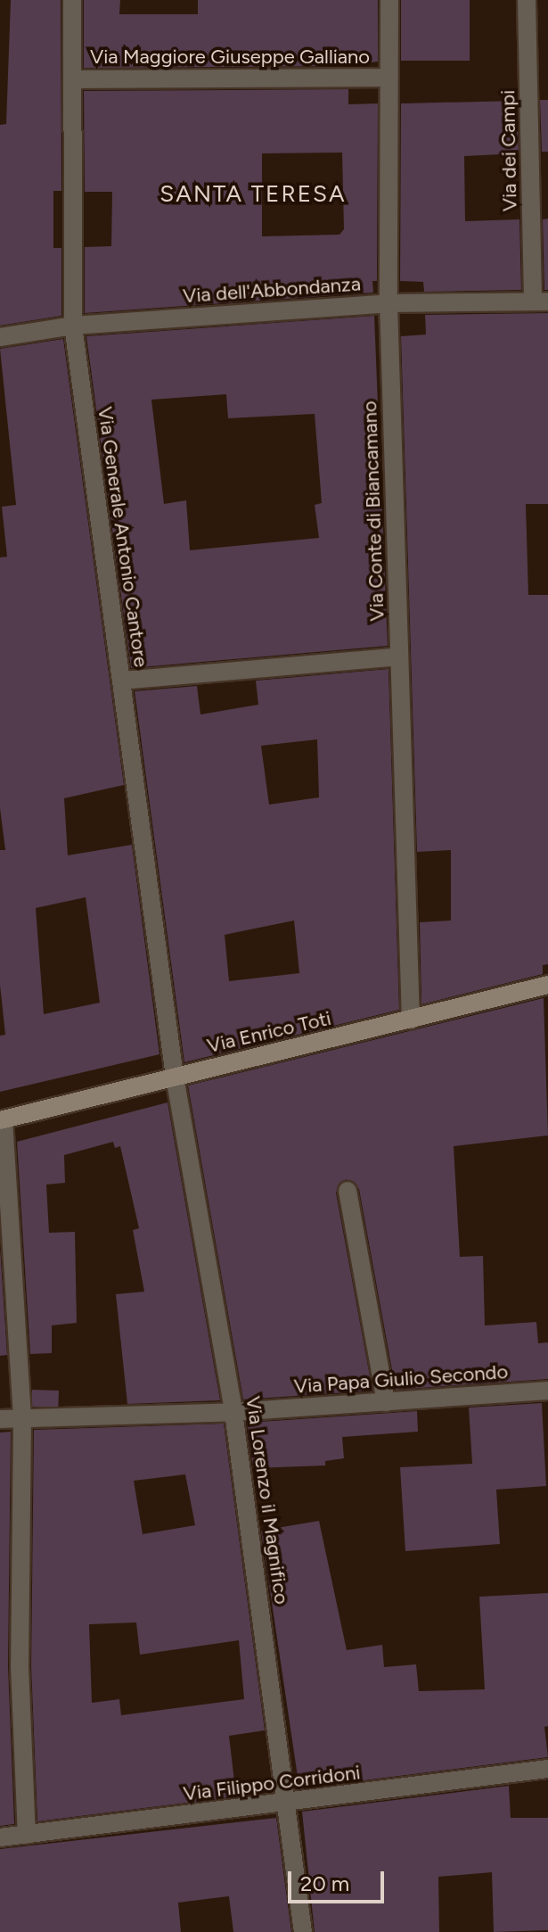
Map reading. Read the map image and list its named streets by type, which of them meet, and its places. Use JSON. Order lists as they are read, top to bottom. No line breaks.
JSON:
{"streets":{"street":["Via Maggiore Giuseppe Galliano","Via dei Campi","Via dell'Abbondanza","Via Conte di Biancamano","Via Generale Antonio Cantore","Via Enrico Toti","Via Papa Giulio Secondo","Via Lorenzo il Magnifico","Via Filippo Corridoni"]},"crossings":[["Via Maggiore Giuseppe Galliano","Via Conte di Biancamano"],["Via Maggiore Giuseppe Galliano","Via Generale Antonio Cantore"],["Via dei Campi","Via dell'Abbondanza"],["Via dell'Abbondanza","Via Conte di Biancamano"],["Via dell'Abbondanza","Via Generale Antonio Cantore"],["Via Conte di Biancamano","Via Enrico Toti"],["Via Generale Antonio Cantore","Via Enrico Toti"],["Via Generale Antonio Cantore","Via Lorenzo il Magnifico"],["Via Enrico Toti","Via Lorenzo il Magnifico"],["Via Papa Giulio Secondo","Via Lorenzo il Magnifico"],["Via Lorenzo il Magnifico","Via Filippo Corridoni"]],"districts":["SANTA TERESA"],"scale_bar":"20 m"}
